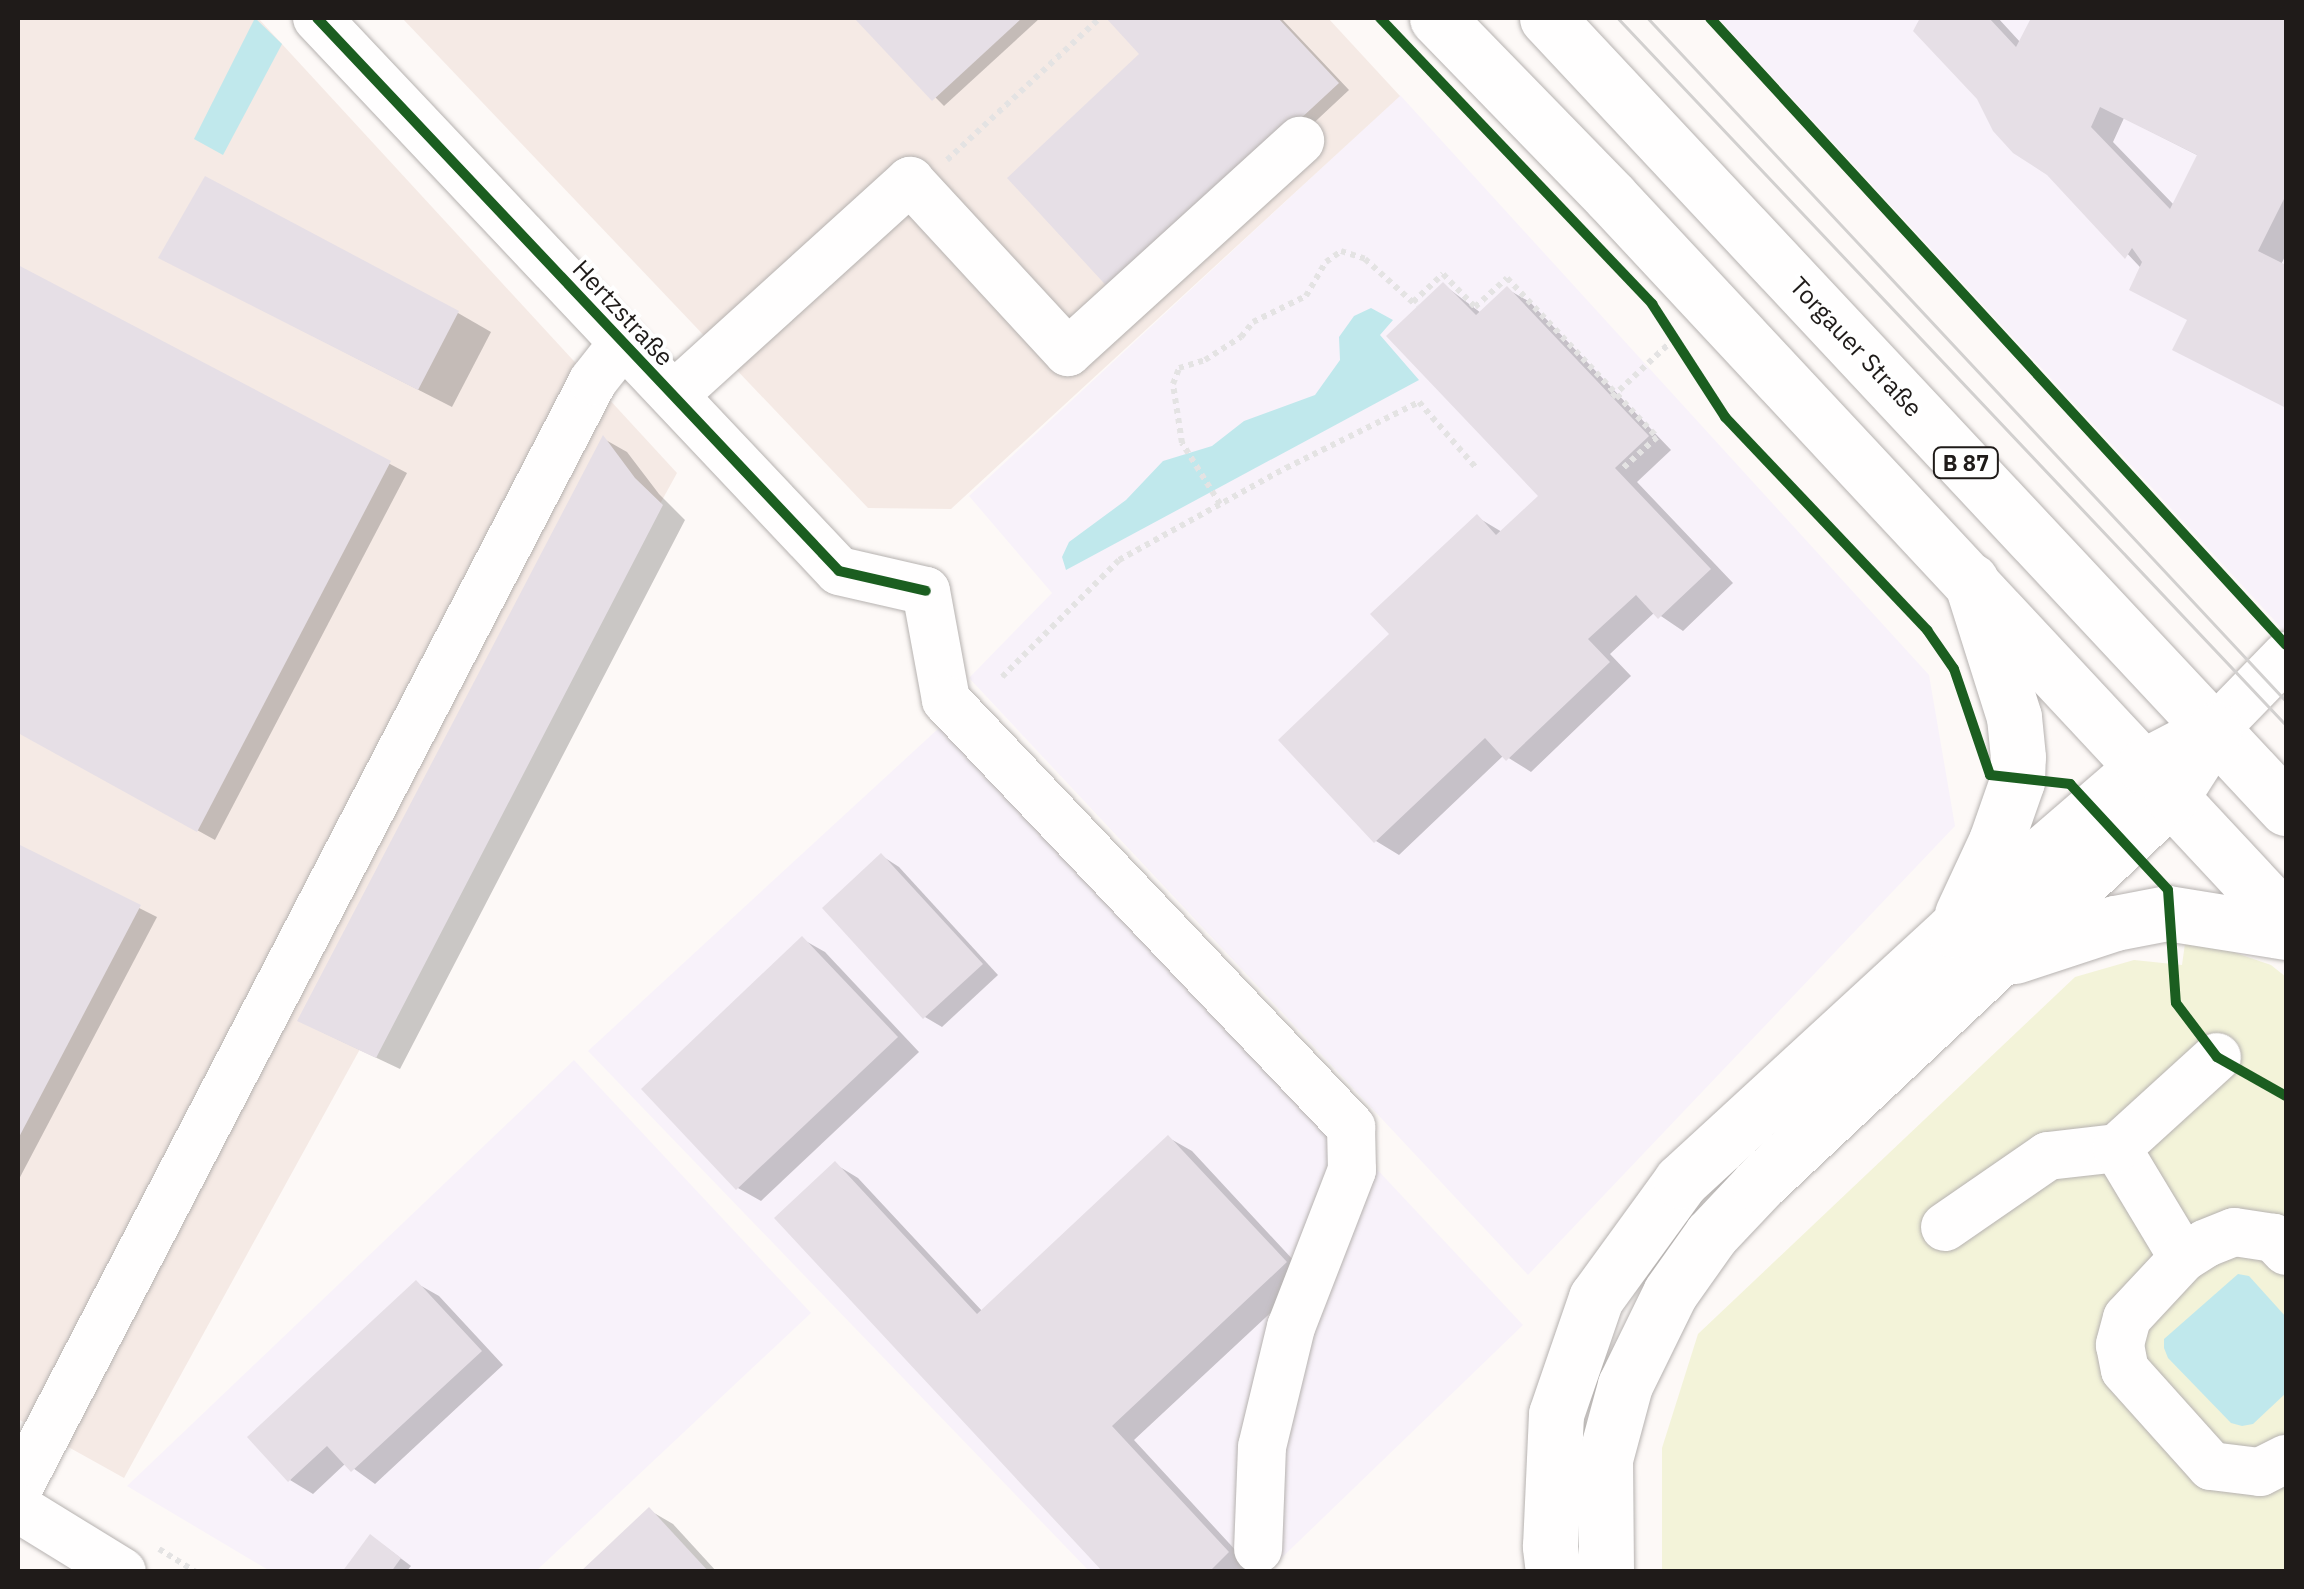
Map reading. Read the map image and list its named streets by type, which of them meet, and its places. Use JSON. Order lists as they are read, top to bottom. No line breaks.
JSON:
{"streets":{"main road":["Torgauer Straße","B 87"],"street":["Hertzstraße"]}}
